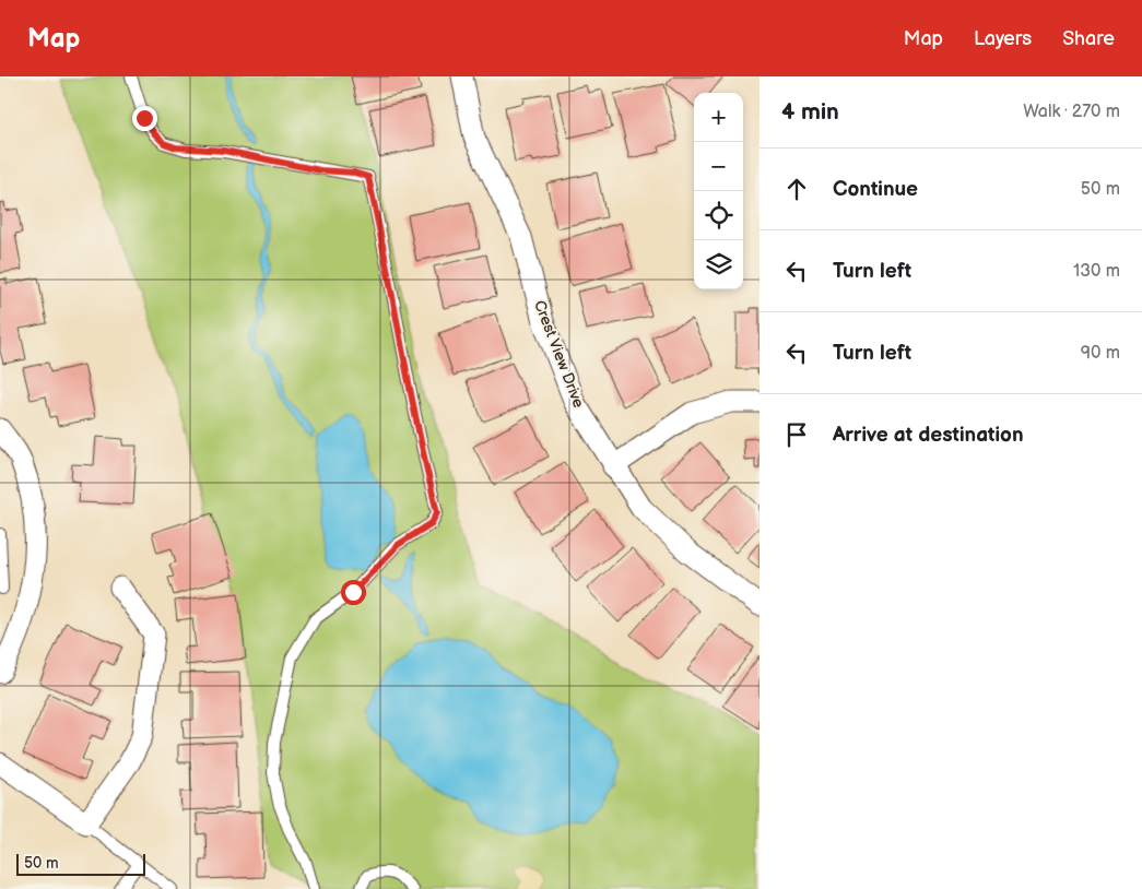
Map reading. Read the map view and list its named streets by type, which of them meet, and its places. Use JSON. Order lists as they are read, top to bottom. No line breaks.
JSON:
{"streets":{"street":["Crest View Drive"]},"scale_bar":"50 m","page":{"header":"Map","nav":["Map","Layers","Share"],"heading":["4 min","Walk · 270 m"],"map_buttons":["+","−"],"list":[["Continue","50 m"],["Turn left","130 m"],["Turn left","90 m"],"Arrive at destination"],"scale":"50 m"}}
